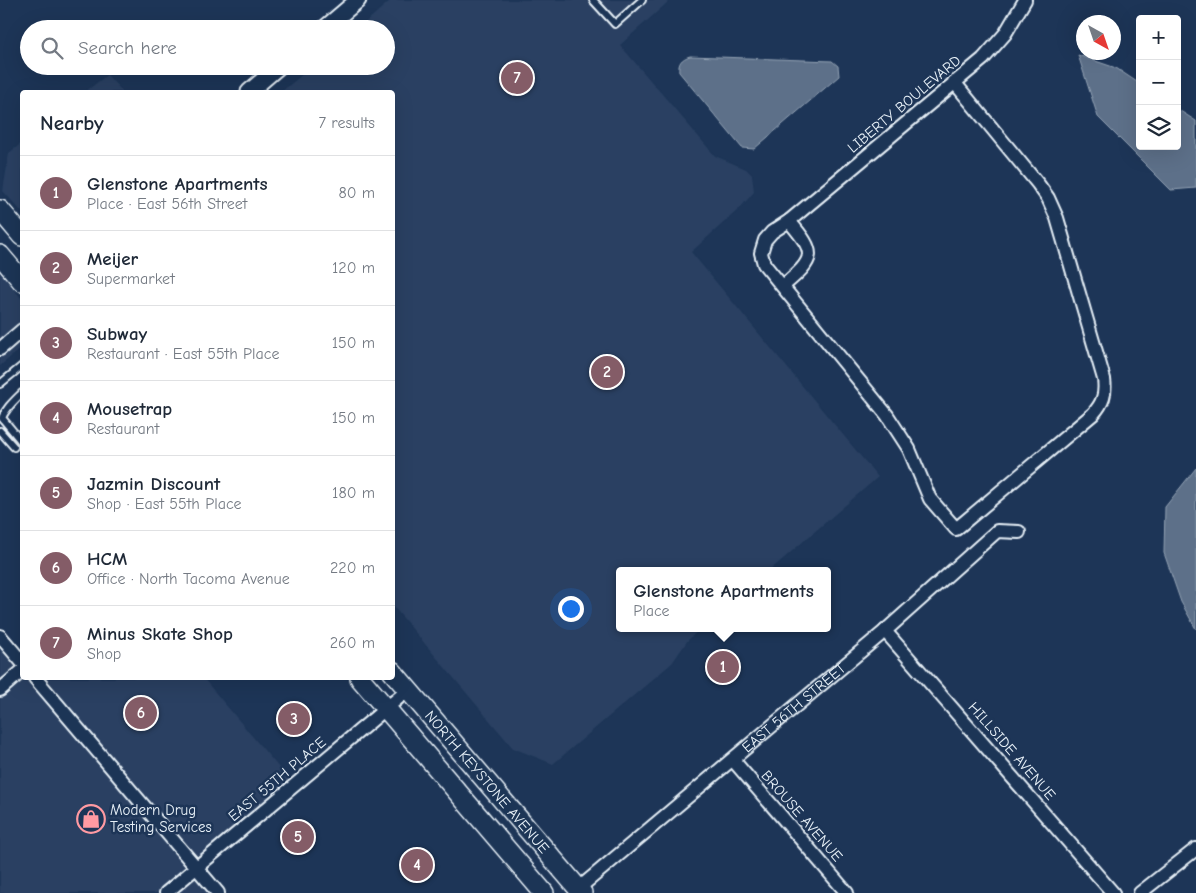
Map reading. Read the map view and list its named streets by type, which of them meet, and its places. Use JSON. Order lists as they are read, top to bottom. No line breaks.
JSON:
{"streets":{"main road":["NORTH KEYSTONE AVENUE"],"street":["LIBERTY BOULEVARD","EAST 56TH STREET","HILLSIDE AVENUE","EAST 55TH PLACE","BROUSE AVENUE"]},"crossings":[["EAST 56TH STREET","HILLSIDE AVENUE"],["EAST 56TH STREET","NORTH KEYSTONE AVENUE"],["EAST 56TH STREET","BROUSE AVENUE"],["EAST 55TH PLACE","NORTH KEYSTONE AVENUE"]],"places":{"shop":["Modern Drug Testing Services"]},"north":"bottom right","page":{"map_buttons":["+","−"],"search":"Search here","pins":["7","2","1","6","3","5","4"],"heading":["Nearby","7 results"],"list":[{"mark":"1","name":"Glenstone Apartments","note":"Place · East 56th Street","value":"80 m"},{"mark":"2","name":"Meijer","note":"Supermarket","value":"120 m"},{"mark":"3","name":"Subway","note":"Restaurant · East 55th Place","value":"150 m"},{"mark":"4","name":"Mousetrap","note":"Restaurant","value":"150 m"},{"mark":"5","name":"Jazmin Discount","note":"Shop · East 55th Place","value":"180 m"},{"mark":"6","name":"HCM","note":"Office · North Tacoma Avenue","value":"220 m"},{"mark":"7","name":"Minus Skate Shop","note":"Shop","value":"260 m"}],"popup":["Glenstone Apartments","Place"]}}
